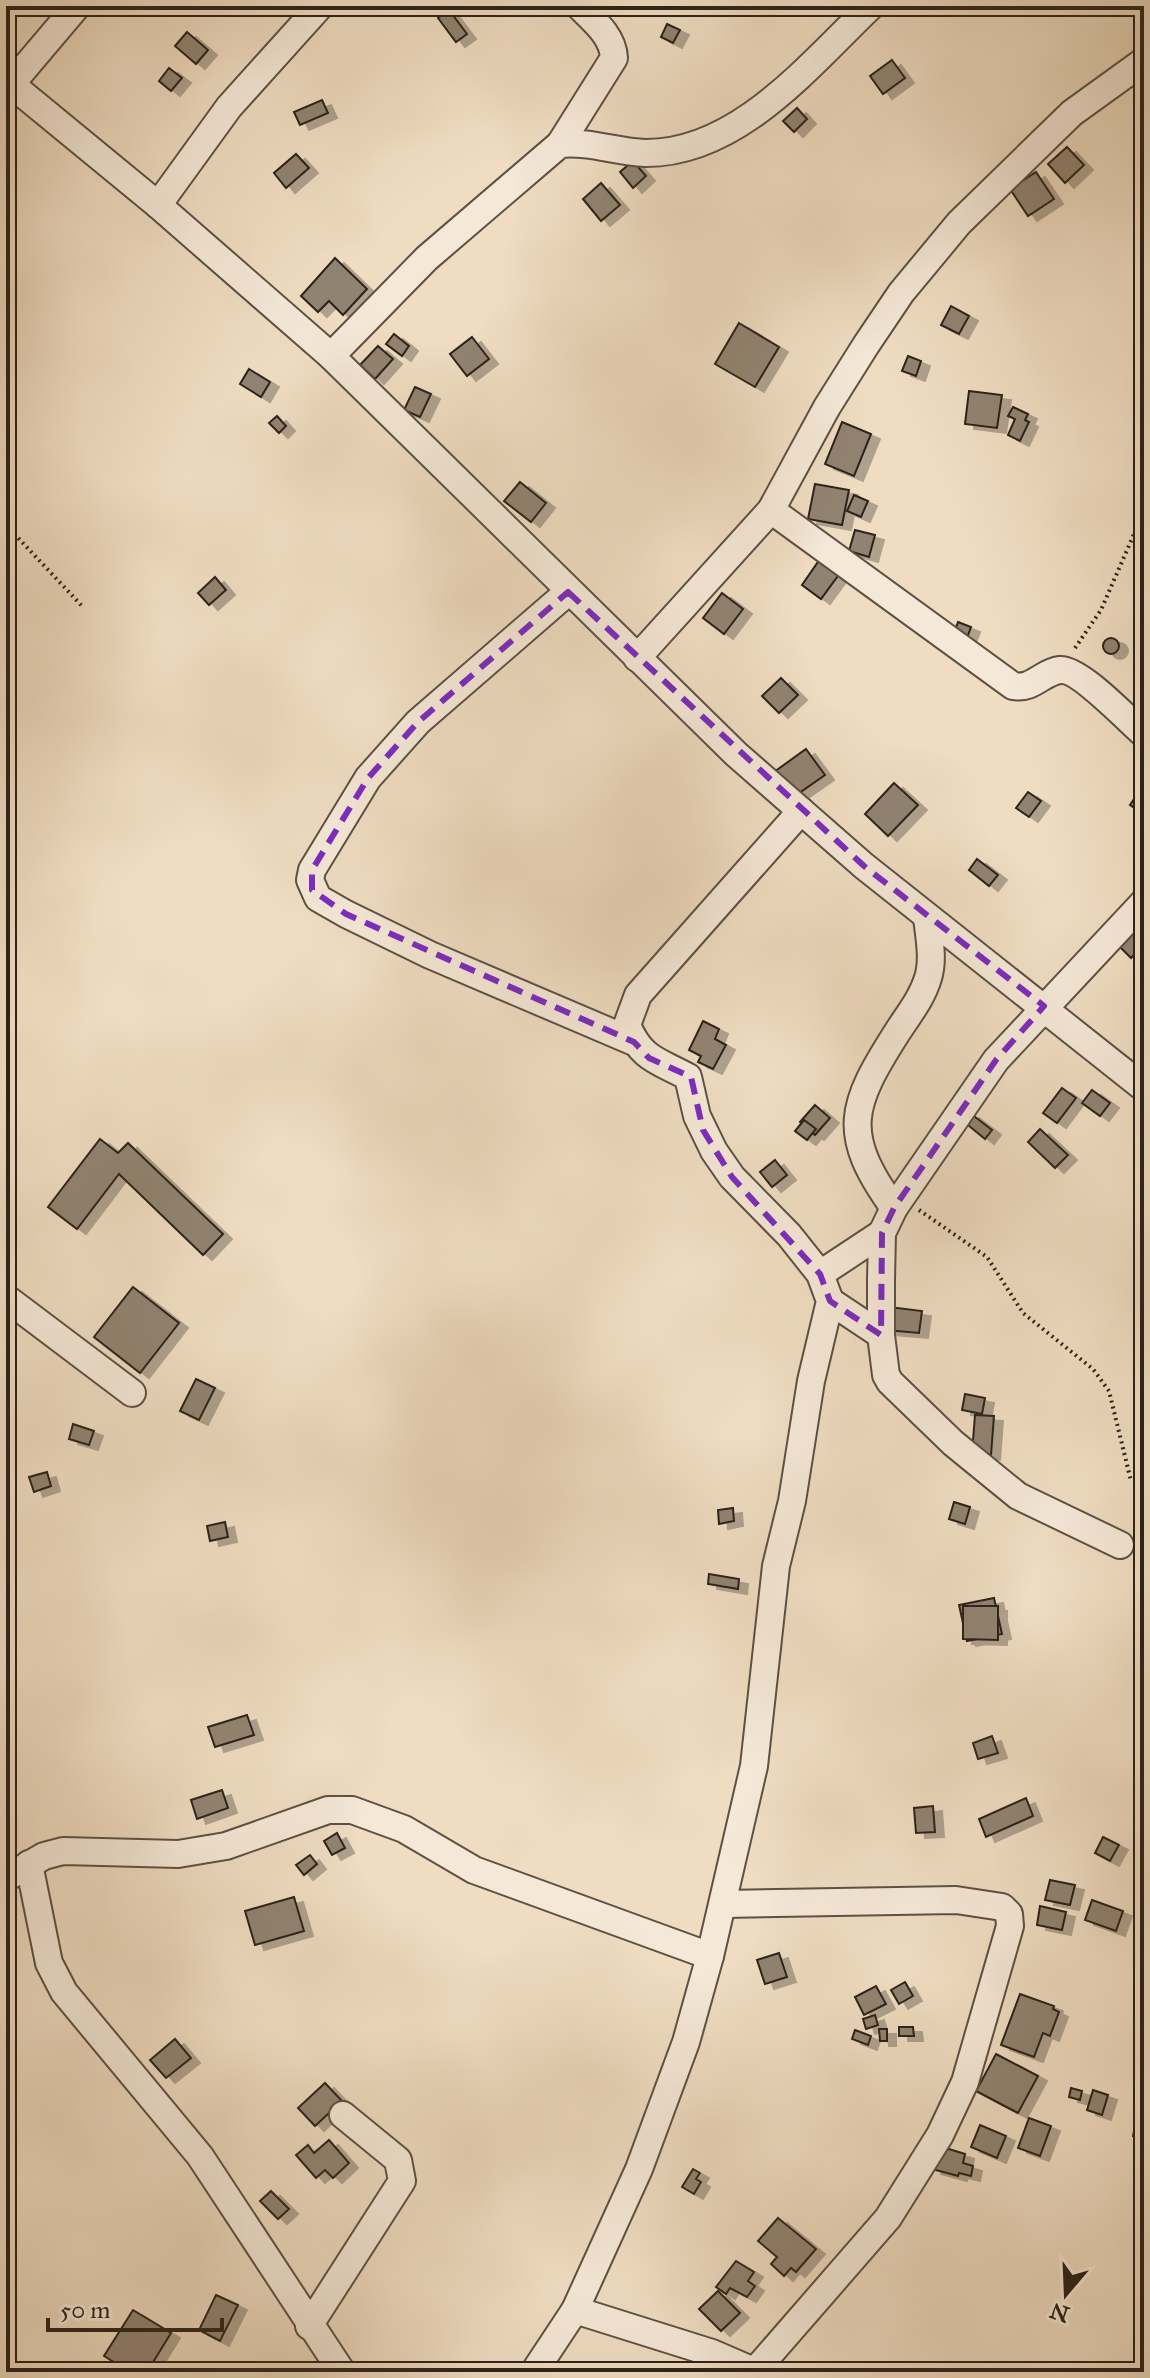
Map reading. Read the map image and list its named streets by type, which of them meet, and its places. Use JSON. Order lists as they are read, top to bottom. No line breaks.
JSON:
{"scale_bar":"50 m","north":"bottom"}
